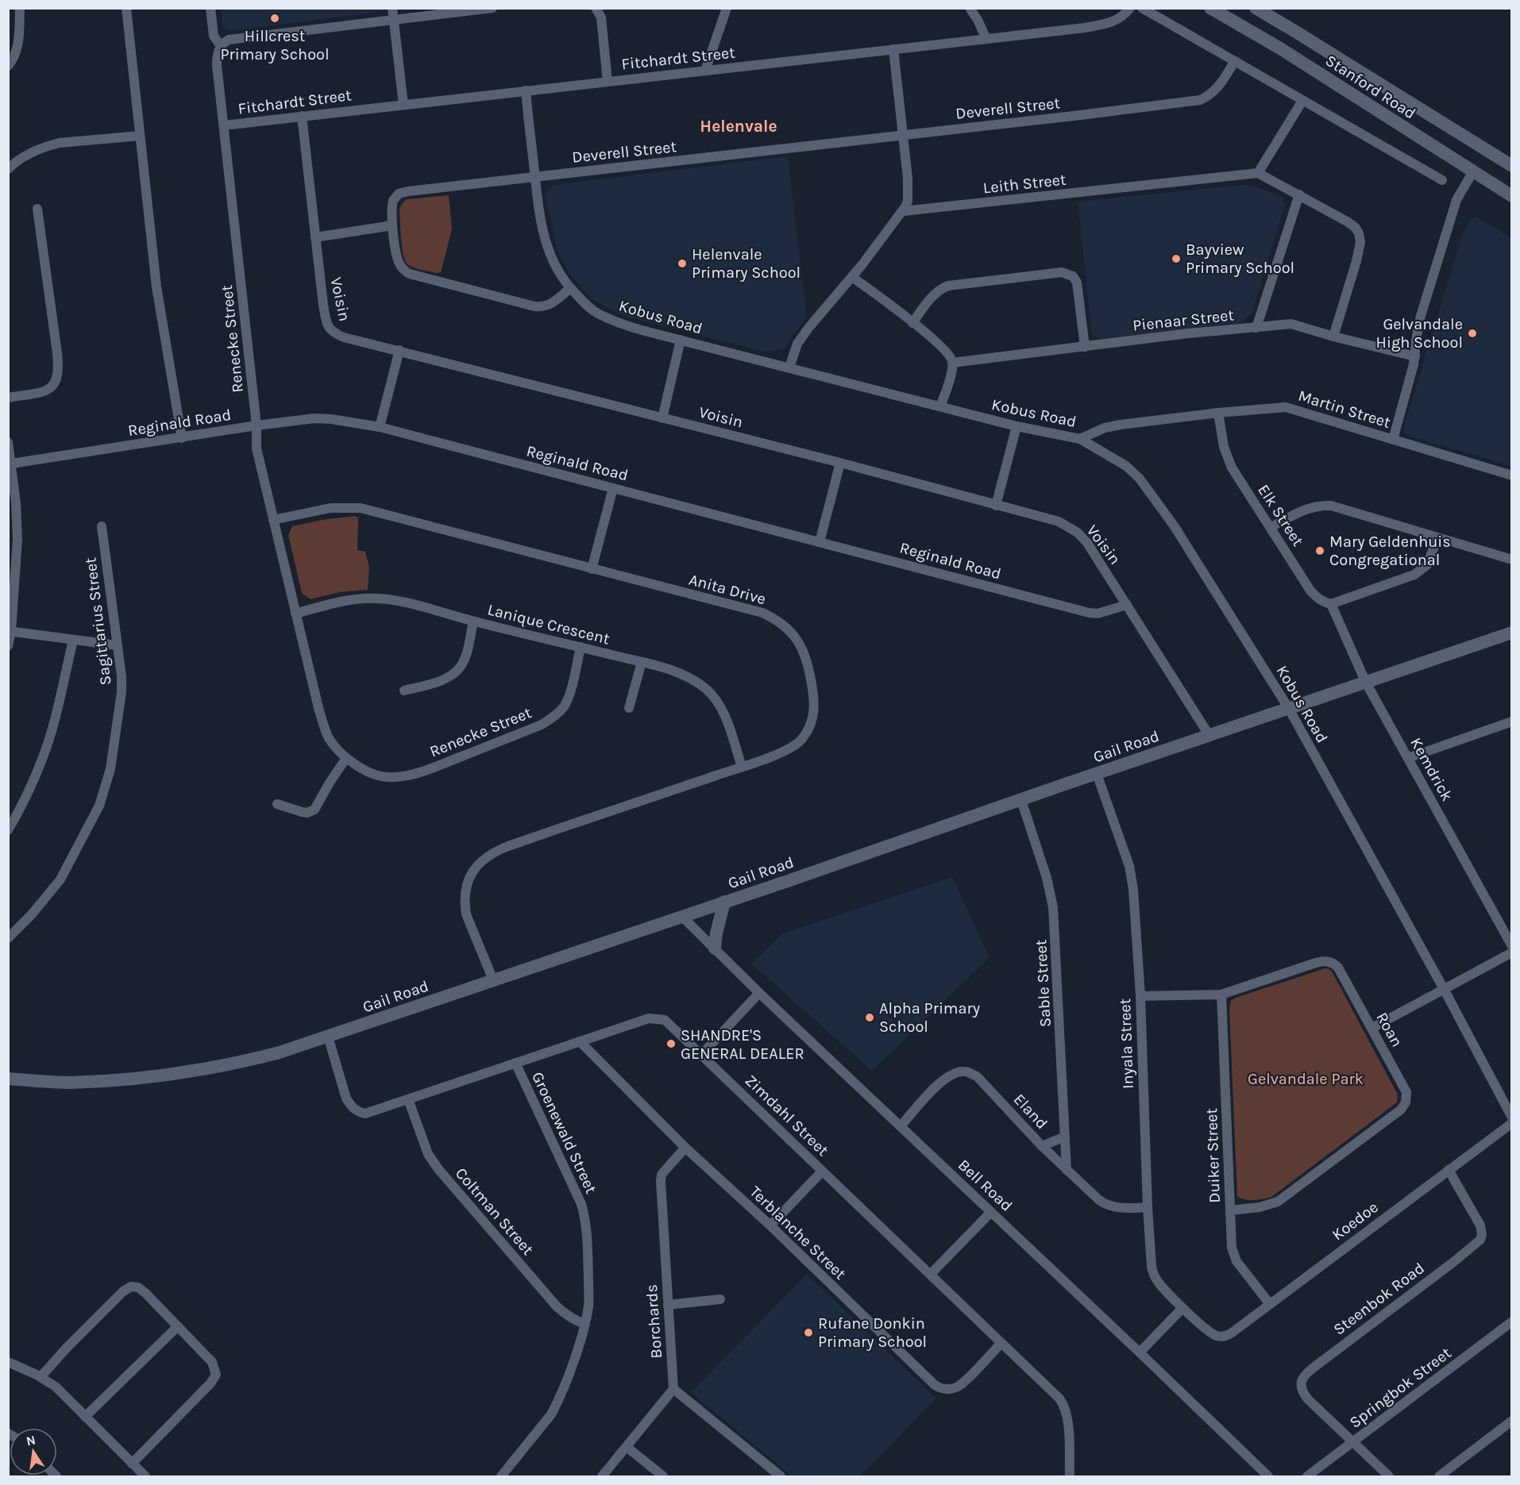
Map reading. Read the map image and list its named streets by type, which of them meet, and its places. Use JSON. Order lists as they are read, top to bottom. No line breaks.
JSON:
{"streets":{"street":["Fitchardt Street","Stanford Road","Deverell Street","Leith Street","Voisin","Kobus Road","Pienaar Street","Renecke Street","Martin Street","Reginald Road","Elk Street","Anita Drive","Sagittarius Street","Lanique Crescent","Gail Road","Kemdrick","Sable Street","Roan","Inyala Street","Eland","Zimdahl Street","Groenewald Street","Duiker Street","Bell Road","Coltman Street","Koedoe","Terblanche Street","Steenbok Road","Borchards","Springbok Street"]},"crossings":[["Fitchardt Street","Voisin"],["Fitchardt Street","Kobus Road"],["Fitchardt Street","Renecke Street"],["Deverell Street","Kobus Road"],["Voisin","Reginald Road"],["Voisin","Gail Road"],["Kobus Road","Martin Street"],["Kobus Road","Gail Road"],["Renecke Street","Reginald Road"],["Renecke Street","Anita Drive"],["Renecke Street","Lanique Crescent"],["Martin Street","Elk Street"],["Elk Street","Kemdrick"],["Anita Drive","Lanique Crescent"],["Anita Drive","Gail Road"],["Gail Road","Kemdrick"],["Gail Road","Sable Street"],["Gail Road","Inyala Street"],["Gail Road","Zimdahl Street"],["Gail Road","Bell Road"],["Sable Street","Eland"],["Roan","Inyala Street"],["Roan","Duiker Street"],["Inyala Street","Eland"],["Inyala Street","Koedoe"],["Eland","Bell Road"],["Zimdahl Street","Groenewald Street"],["Zimdahl Street","Coltman Street"],["Zimdahl Street","Terblanche Street"],["Groenewald Street","Coltman Street"],["Duiker Street","Koedoe"],["Koedoe","Steenbok Road"],["Terblanche Street","Borchards"],["Steenbok Road","Springbok Street"]],"districts":["Helenvale"],"parks":["Gelvandale Park"],"places":["Hillcrest Primary School","Bayview Primary School","Helenvale Primary School","Gelvandale High School","Mary Geldenhuis Congregational","Alpha Primary School","SHANDRE'S GENERAL DEALER","Rufane Donkin Primary School"],"north":"top"}
